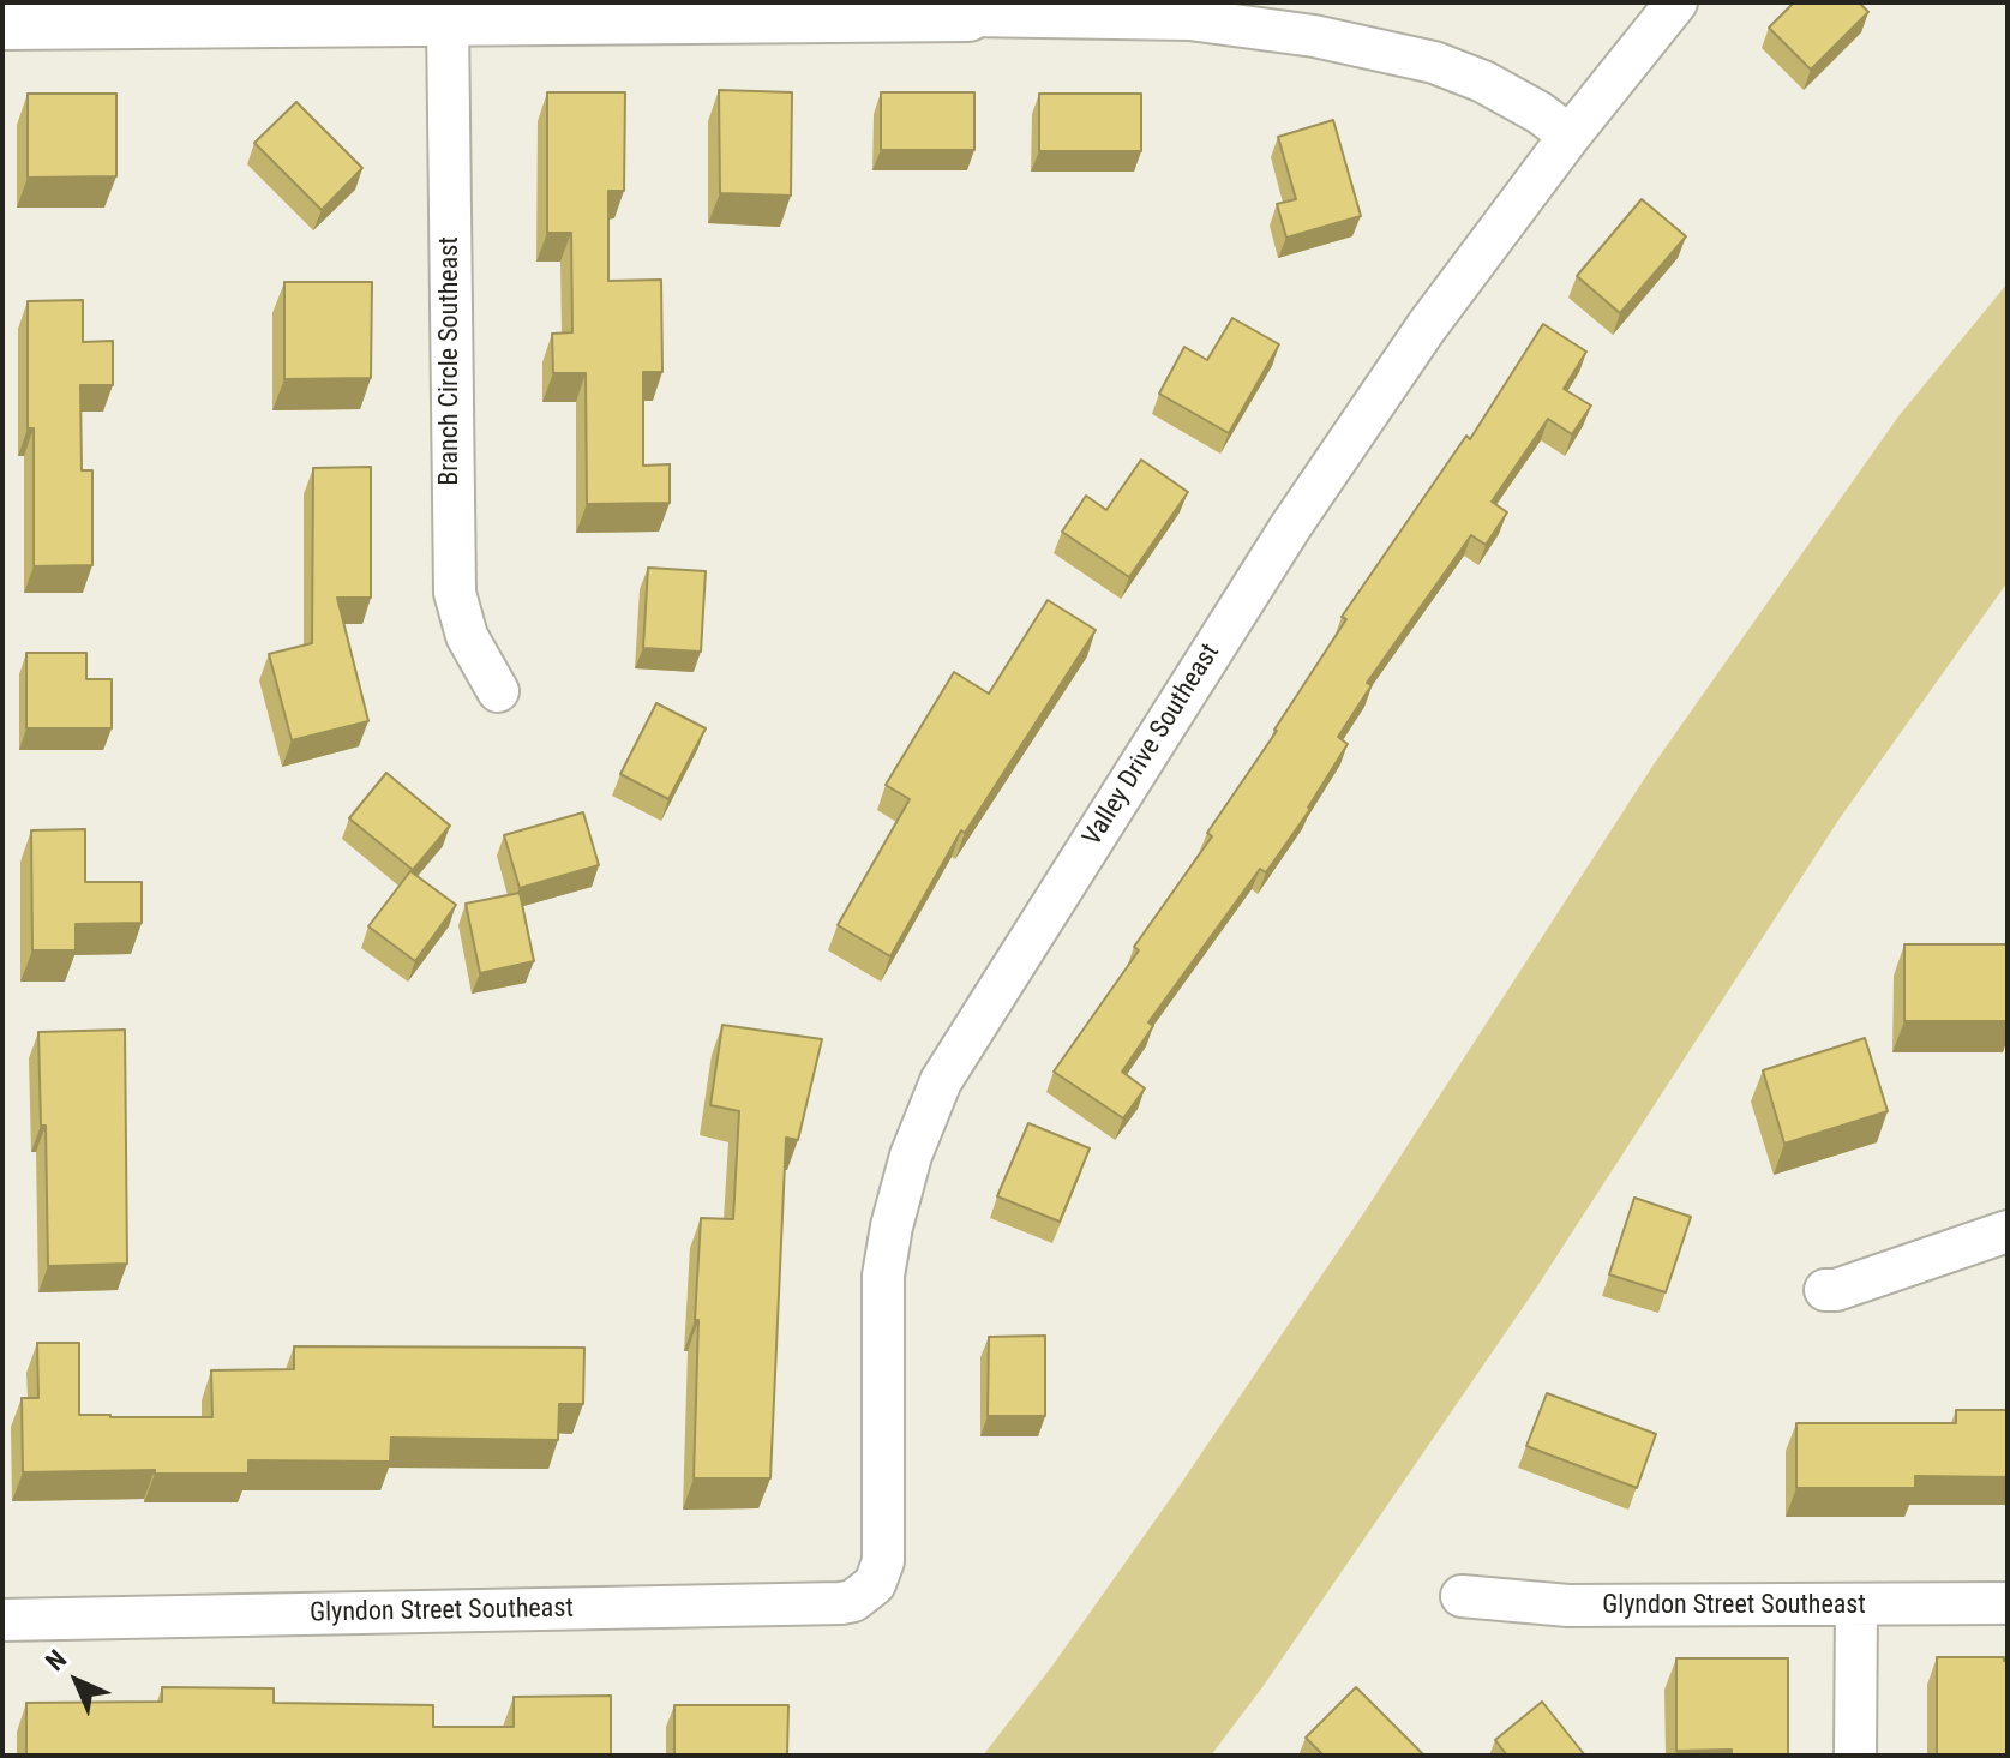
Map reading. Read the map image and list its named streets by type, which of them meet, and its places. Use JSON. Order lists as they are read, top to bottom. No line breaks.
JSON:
{"streets":{"street":["Branch Circle Southeast","Valley Drive Southeast","Glyndon Street Southeast"]},"crossings":[["Valley Drive Southeast","Glyndon Street Southeast"]],"north":"top left"}
